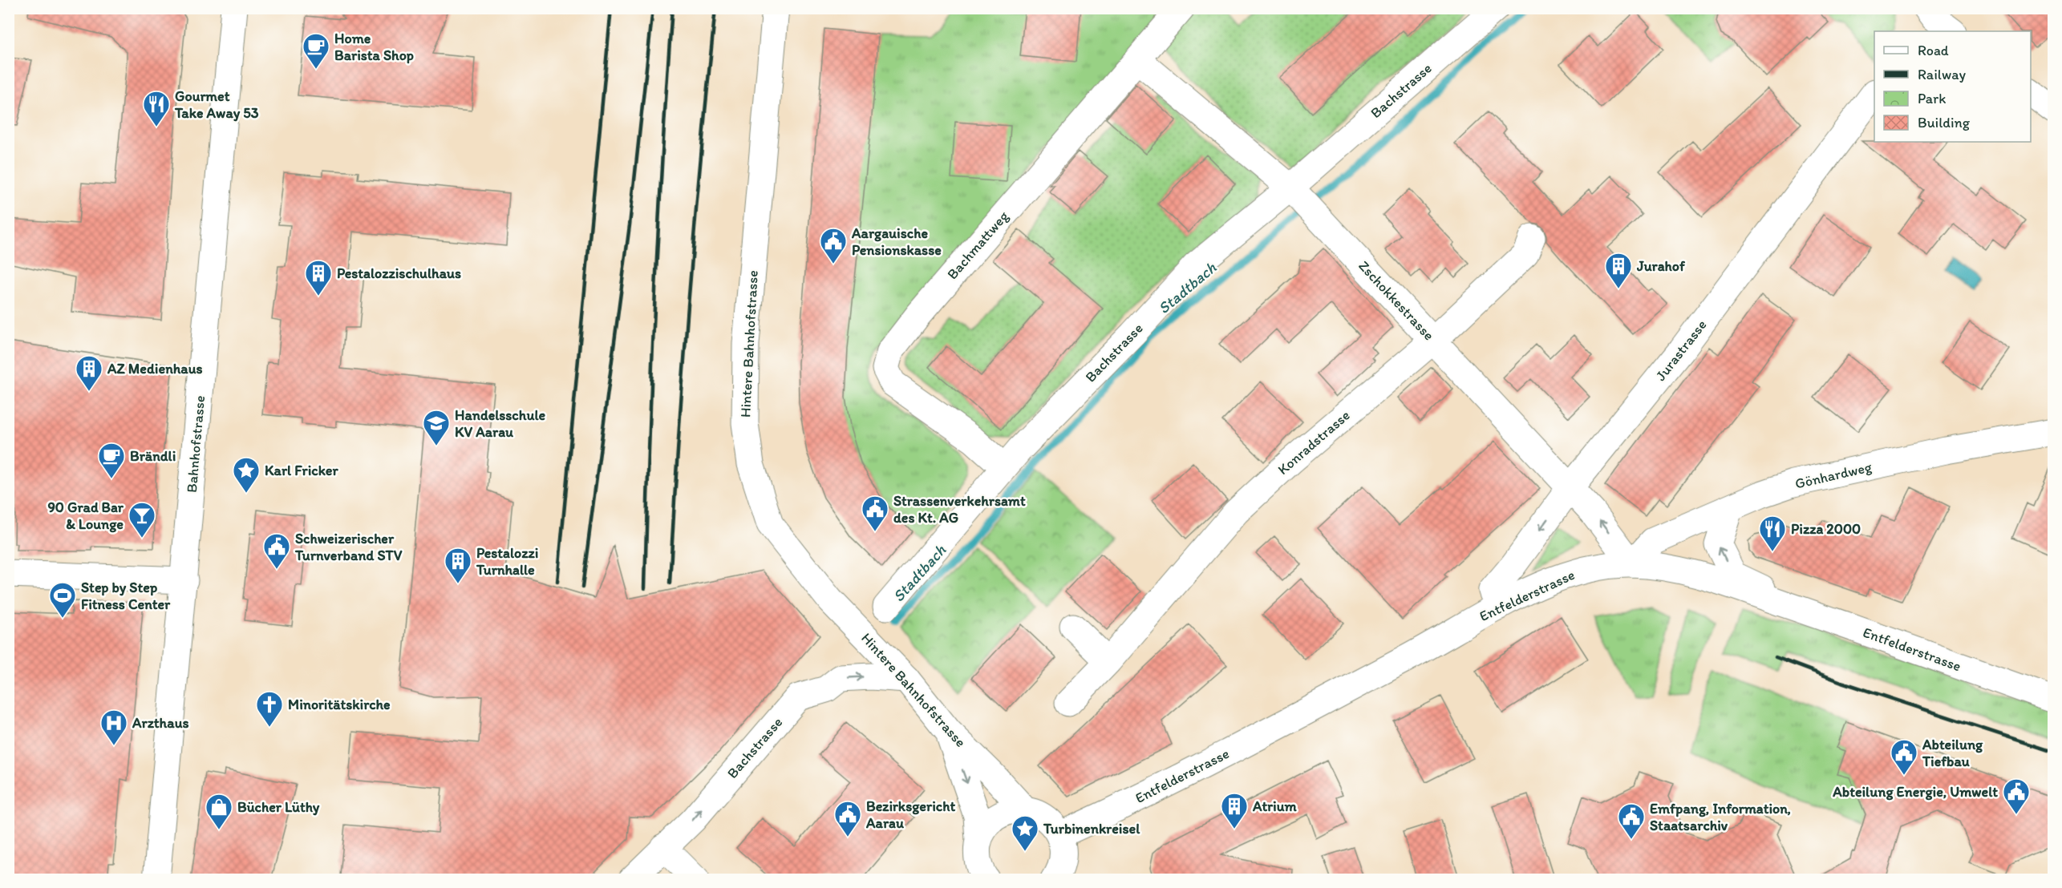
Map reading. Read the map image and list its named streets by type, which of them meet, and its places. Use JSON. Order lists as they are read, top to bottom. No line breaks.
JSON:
{"streets":{"street":["Bachstrasse","Bachmattweg","Zschokkestrasse","Hintere Bahnhofstrasse","Jurastrasse","Konradstrasse","Bahnhofstrasse","Gönhardweg","Entfelderstrasse"]},"crossings":[["Bachstrasse","Bachmattweg"],["Bachstrasse","Zschokkestrasse"],["Bachstrasse","Hintere Bahnhofstrasse"],["Bachmattweg","Zschokkestrasse"],["Zschokkestrasse","Jurastrasse"],["Zschokkestrasse","Konradstrasse"],["Zschokkestrasse","Gönhardweg"],["Zschokkestrasse","Entfelderstrasse"],["Jurastrasse","Entfelderstrasse"],["Gönhardweg","Entfelderstrasse"]],"water":["Stadtbach"],"places":{"cafe":["Home Barista Shop","Brändli"],"restaurant":["Gourmet Take Away 53","Pizza 2000"],"public building":["Aargauische Pensionskasse","Strassenverkehrsamt des Kt. AG","Schweizerischer Turnverband STV","Abteilung Tiefbau","Abteilung Energie, Umwelt","Bezirksgericht Aarau","Emfpang, Information, Staatsarchiv"],"building":["Jurahof","Pestalozzischulhaus","AZ Medienhaus","Pestalozzi Turnhalle","Atrium"],"school or university":["Handelsschule KV Aarau"],"place":["Karl Fricker","Turbinenkreisel"],"bar":["90 Grad Bar & Lounge"],"sports":["Step by Step Fitness Center"],"church":["Minoritätskirche"],"hospital":["Arzthaus"],"shop":["Bücher Lüthy"]},"legend":["Road","Railway","Park","Building"]}
